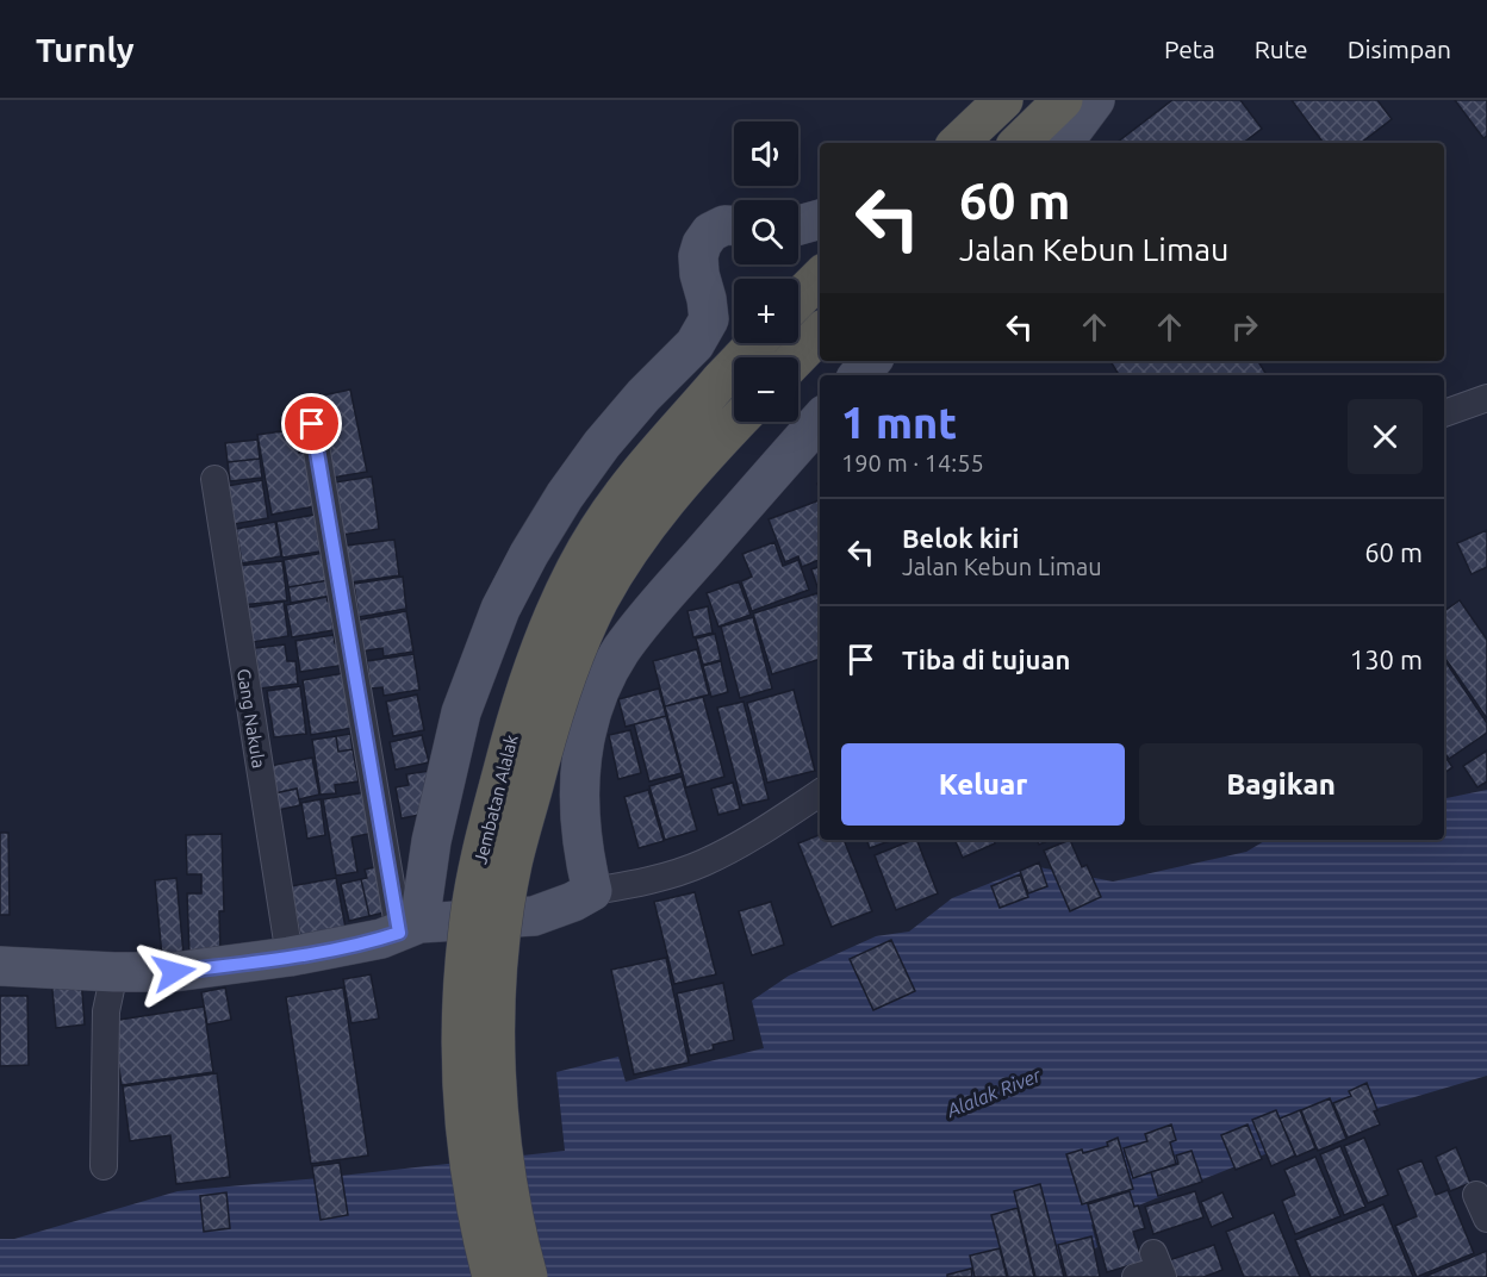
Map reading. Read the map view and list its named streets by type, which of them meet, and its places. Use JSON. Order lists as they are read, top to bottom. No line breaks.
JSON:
{"streets":{"highway":["Jembatan Alalak"],"street":["Gang Nakula"]},"water":["Alalak River"],"page":{"header":"Turnly","nav":["Peta","Rute","Disimpan"],"map_buttons":["+","−"],"turn":["60 m","Jalan Kebun Limau"],"heading":["1 mnt","190 m · 14:55"],"list":[{"name":"Belok kiri","note":"Jalan Kebun Limau","value":"60 m"},{"name":"Tiba di tujuan","value":"130 m"}],"buttons":["Keluar","Bagikan"]}}
